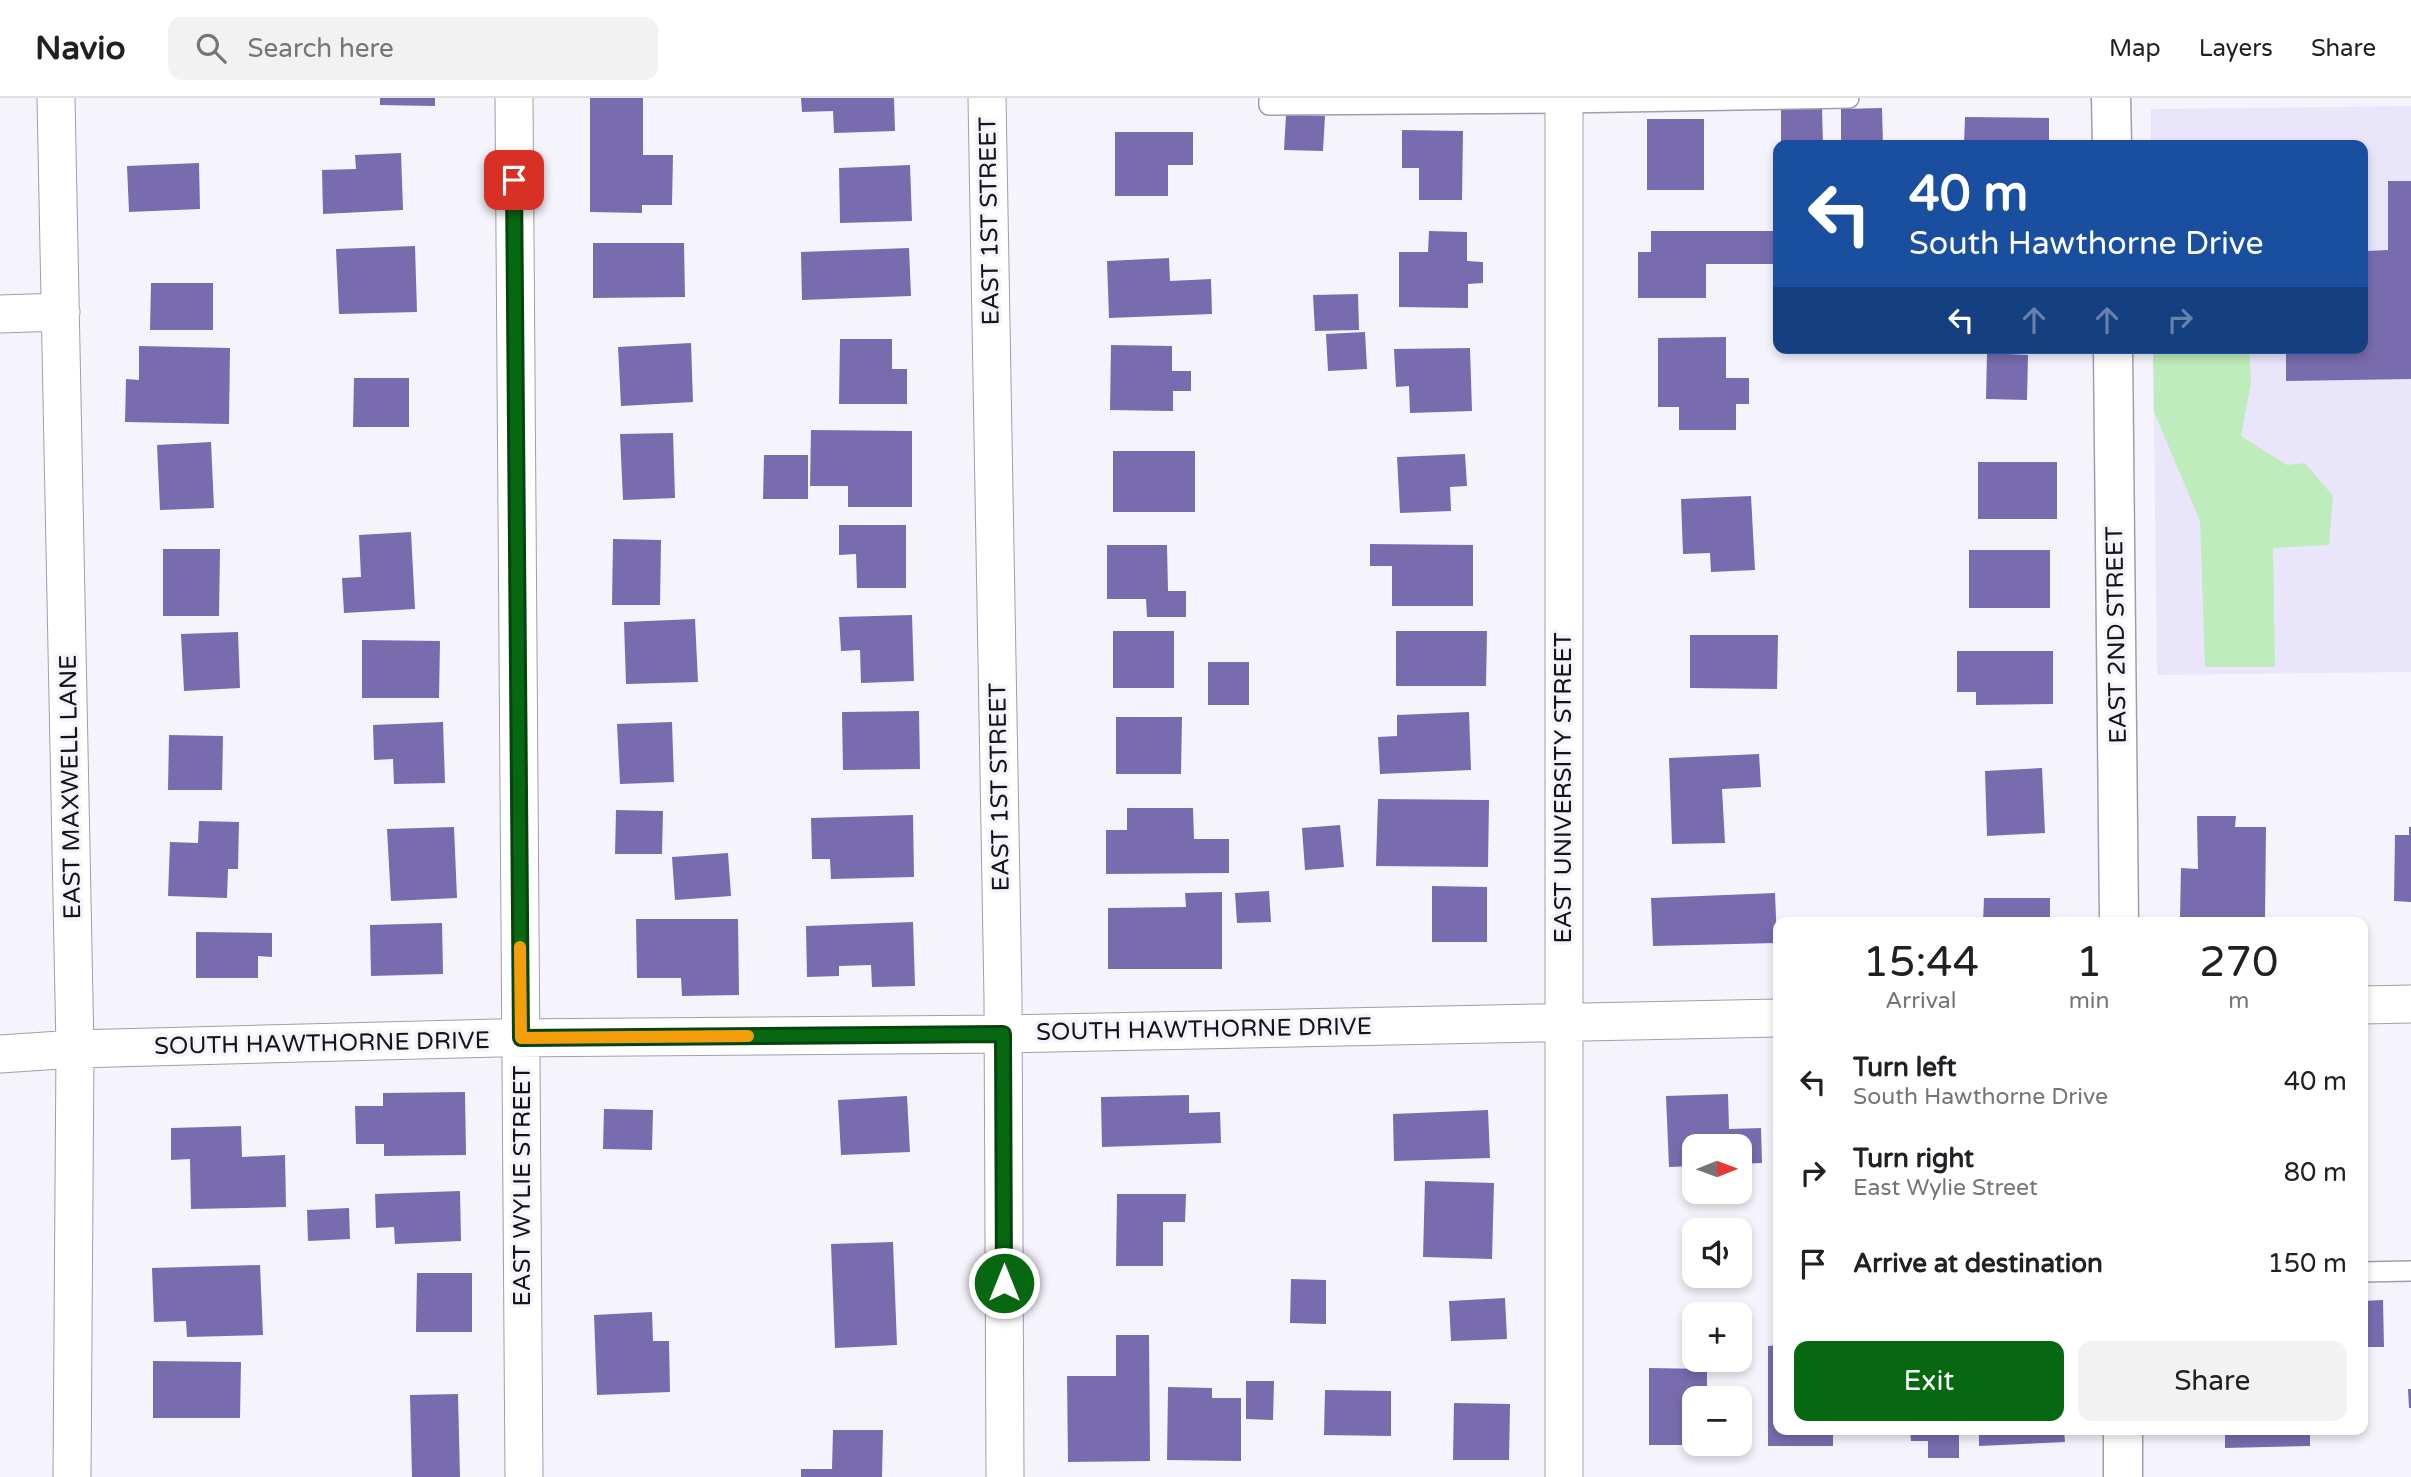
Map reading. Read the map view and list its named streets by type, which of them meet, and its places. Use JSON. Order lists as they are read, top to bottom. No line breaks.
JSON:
{"streets":{"street":["EAST 1ST STREET","EAST 2ND STREET","EAST MAXWELL LANE","EAST UNIVERSITY STREET","SOUTH HAWTHORNE DRIVE","EAST WYLIE STREET"]},"crossings":[["EAST 1ST STREET","SOUTH HAWTHORNE DRIVE"],["EAST MAXWELL LANE","SOUTH HAWTHORNE DRIVE"],["EAST UNIVERSITY STREET","SOUTH HAWTHORNE DRIVE"],["SOUTH HAWTHORNE DRIVE","EAST WYLIE STREET"]],"north":"right","page":{"header":"Navio","search":"Search here","nav":["Map","Layers","Share"],"turn":["40 m","South Hawthorne Drive"],"eta":["15:44","Arrival","1","min","270","m"],"list":[{"name":"Turn left","note":"South Hawthorne Drive","value":"40 m"},{"name":"Turn right","note":"East Wylie Street","value":"80 m"},{"name":"Arrive at destination","value":"150 m"}],"map_buttons":["+","−"],"buttons":["Exit","Share"]}}
